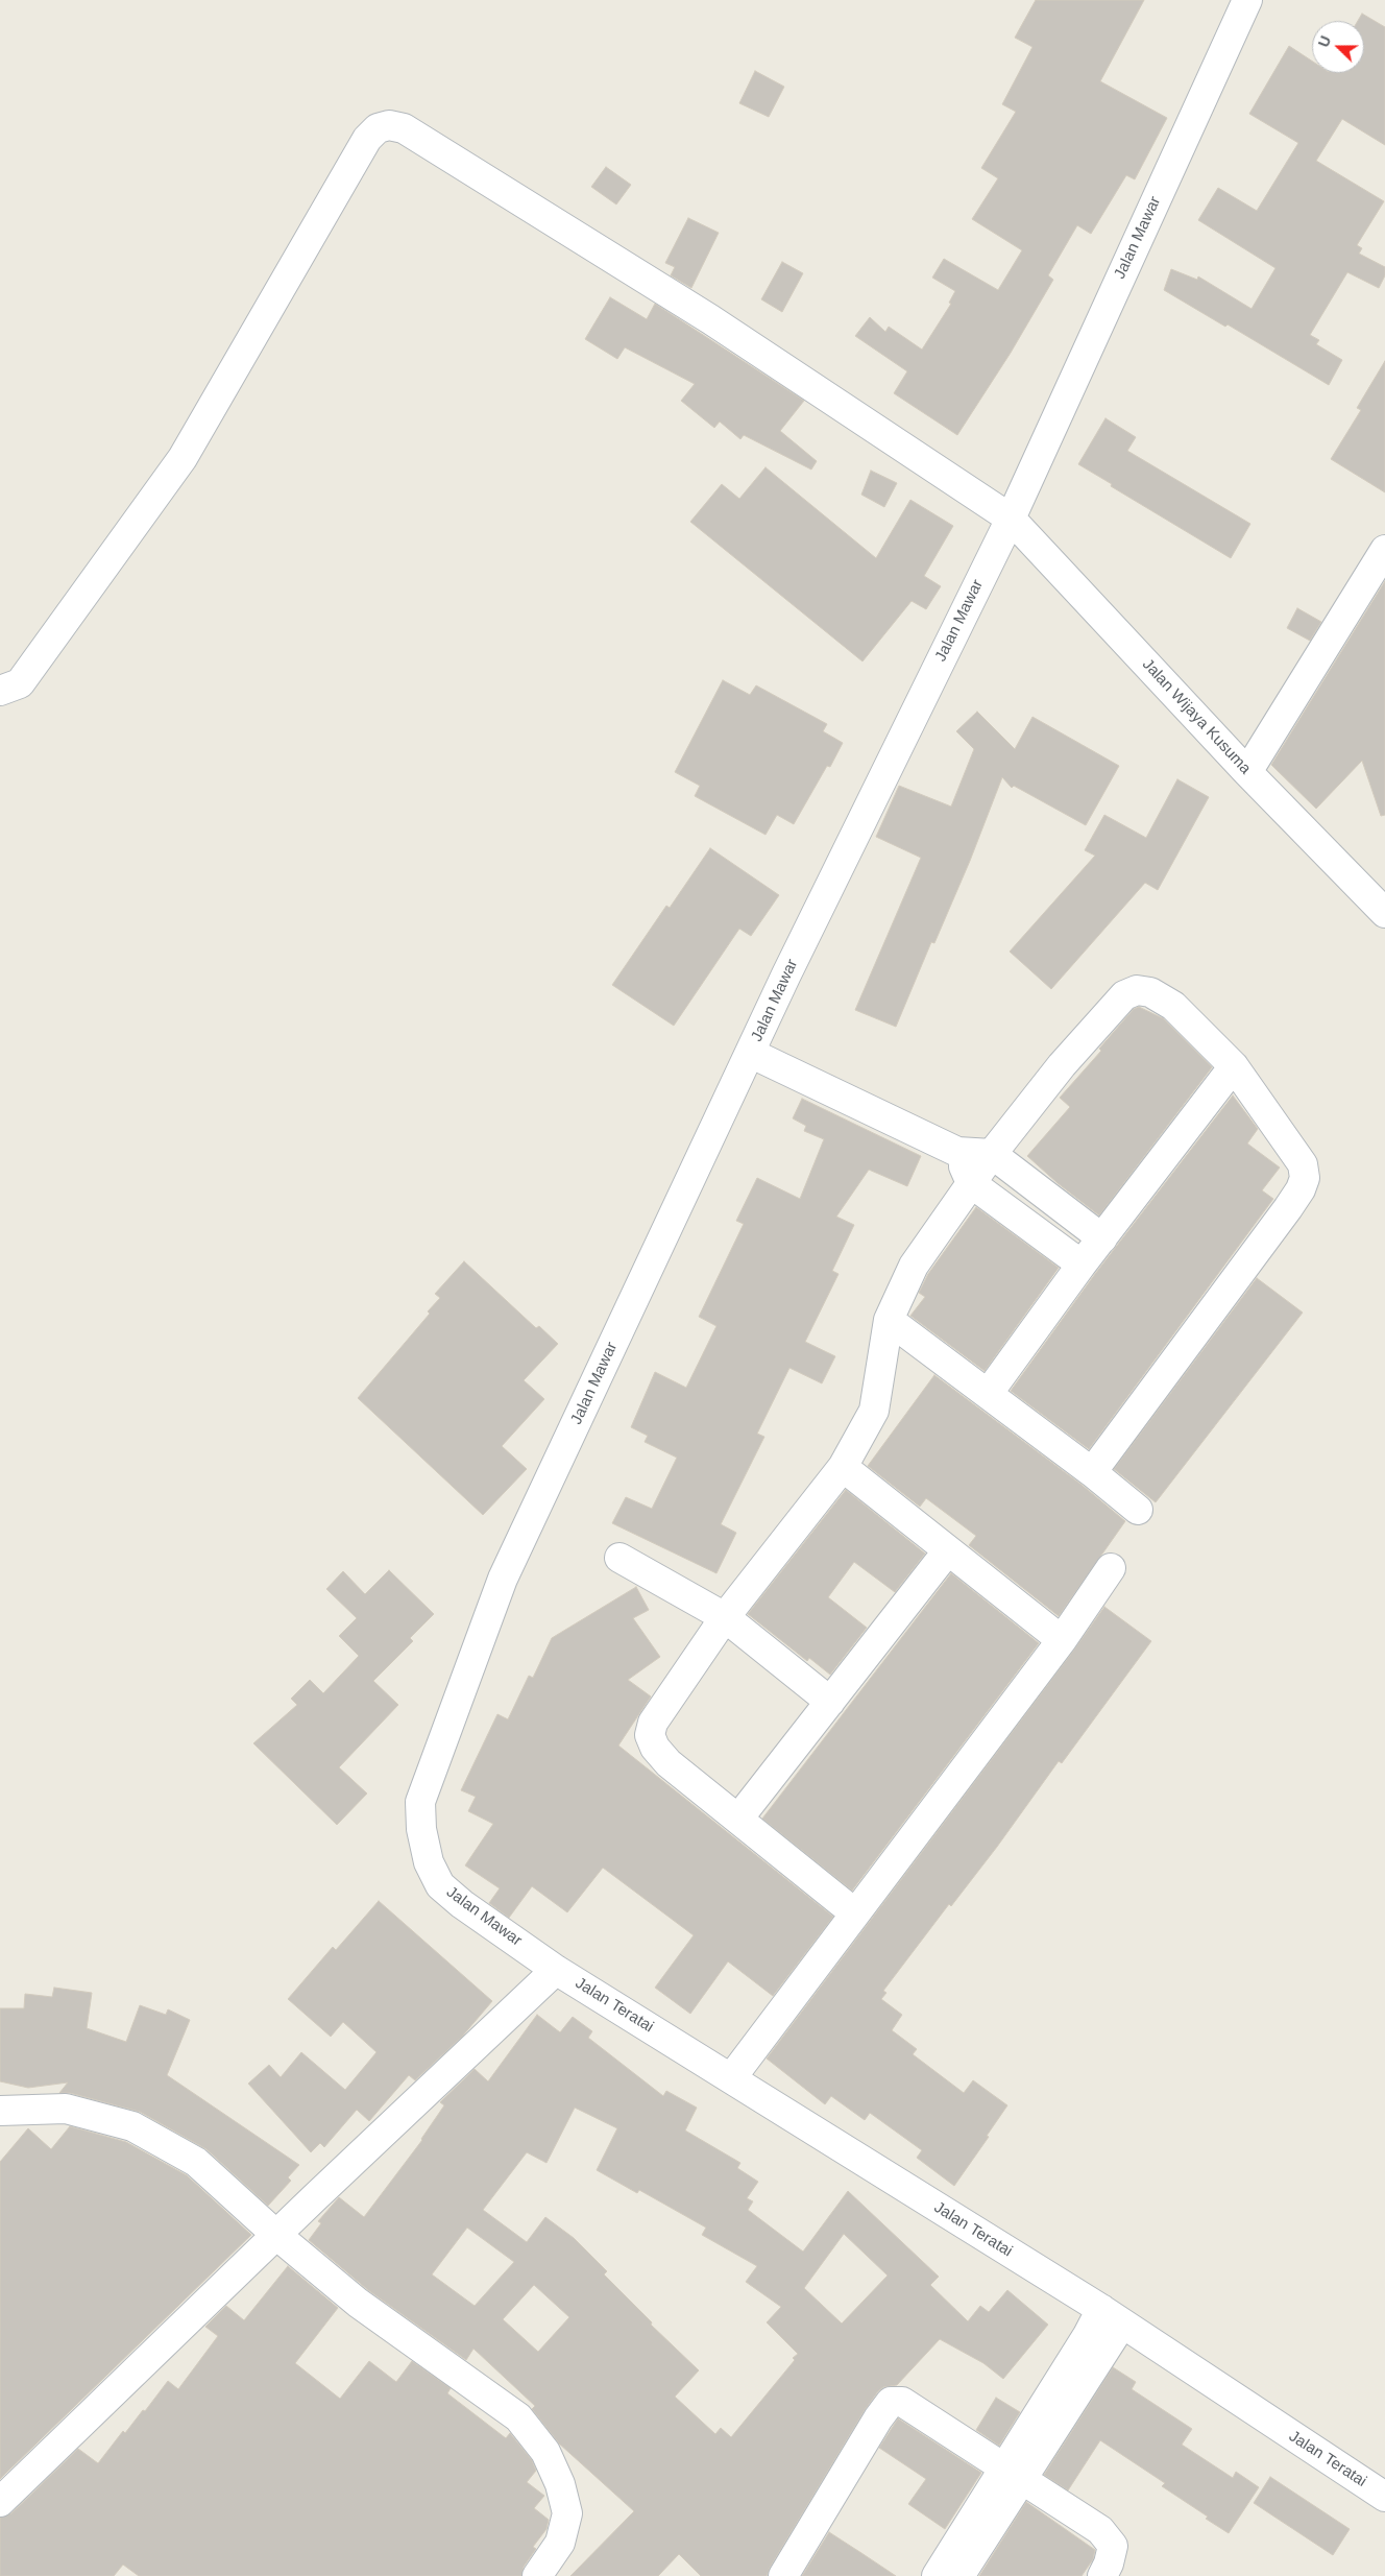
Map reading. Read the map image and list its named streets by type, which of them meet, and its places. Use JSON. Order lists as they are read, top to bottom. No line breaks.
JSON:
{"streets":{"street":["Jalan Mawar","Jalan Wijaya Kusuma","Jalan Teratai"]},"crossings":[["Jalan Mawar","Jalan Wijaya Kusuma"],["Jalan Mawar","Jalan Teratai"]],"north":"left"}
